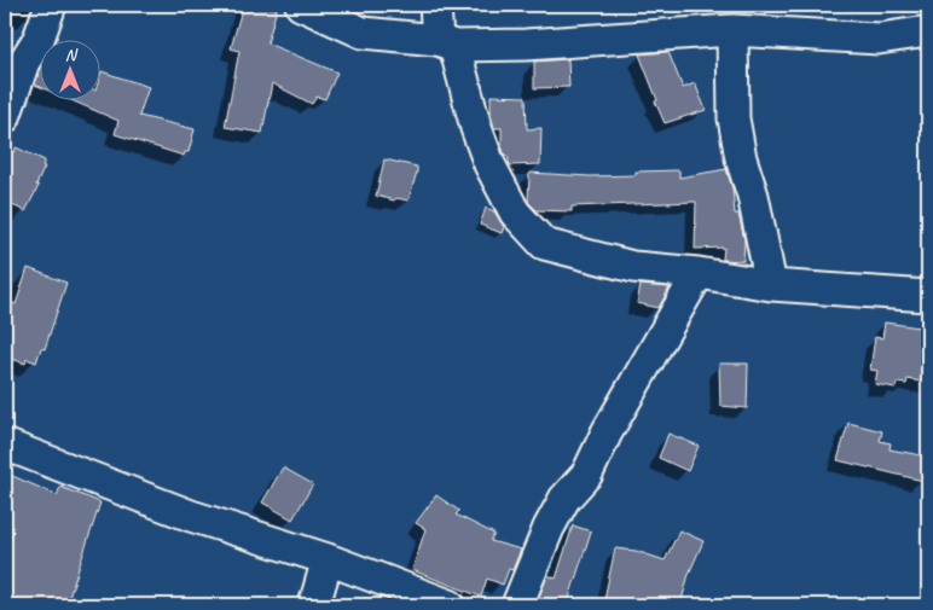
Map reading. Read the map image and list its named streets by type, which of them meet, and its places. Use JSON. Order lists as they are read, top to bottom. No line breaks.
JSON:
{"north":"top"}
